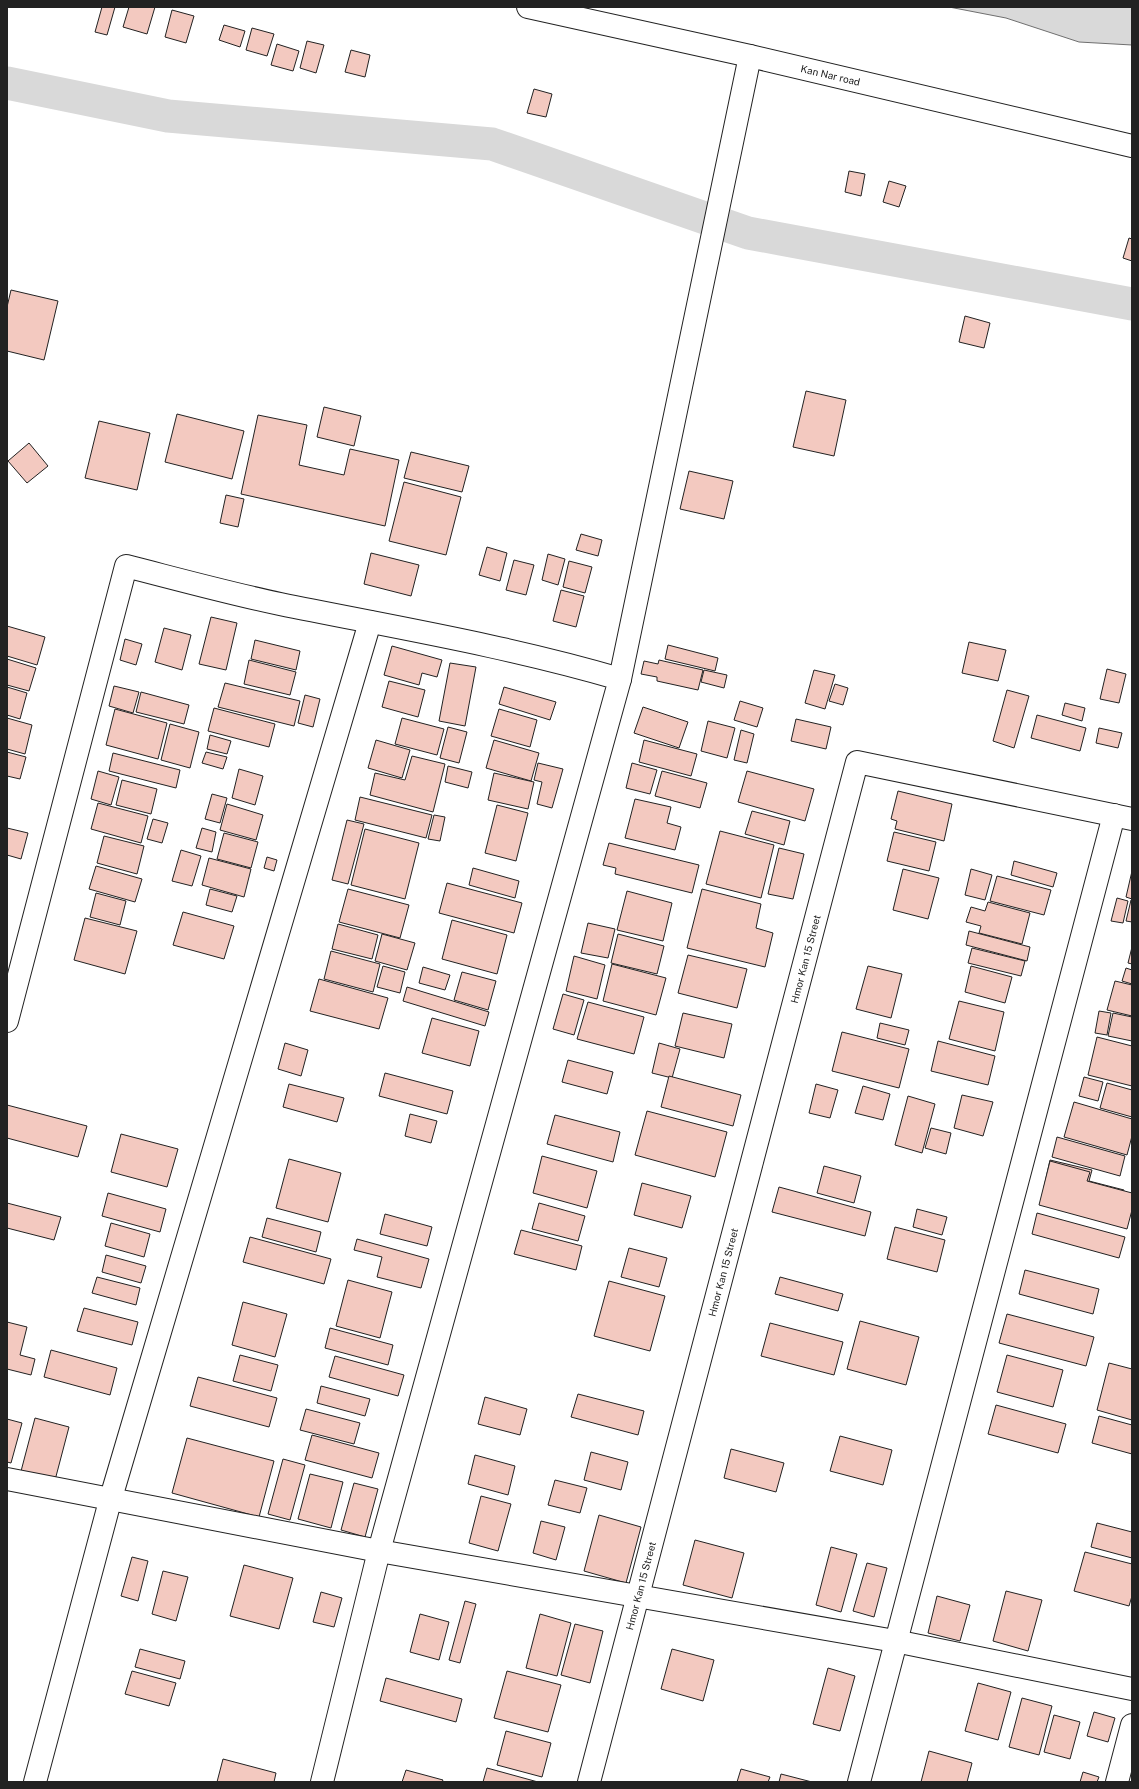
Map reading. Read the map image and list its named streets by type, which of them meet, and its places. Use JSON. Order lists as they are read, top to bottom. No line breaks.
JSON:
{"streets":{"street":["Kan Nar road","Hmor Kan 15 Street"]}}
